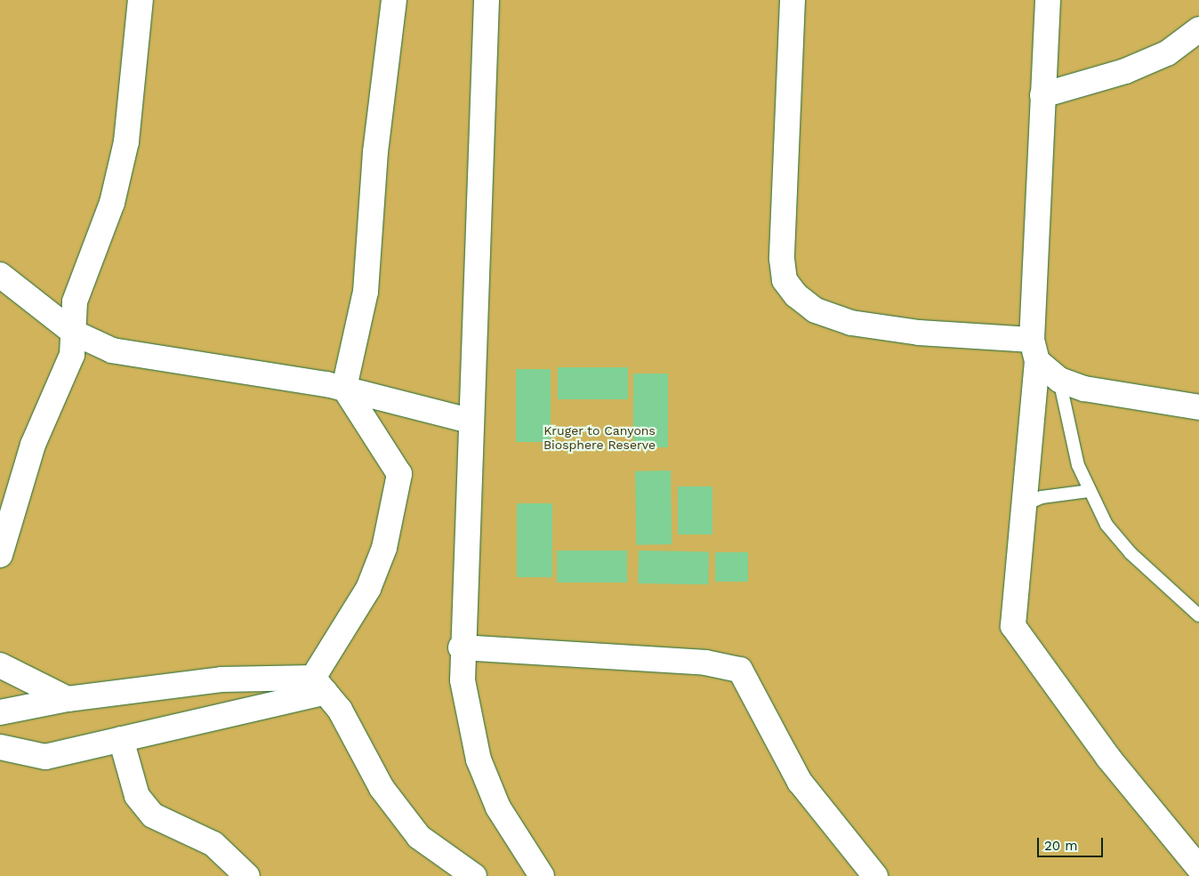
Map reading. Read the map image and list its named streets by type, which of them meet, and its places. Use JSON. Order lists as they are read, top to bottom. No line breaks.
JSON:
{"parks":["Kruger to Canyons Biosphere Reserve"],"scale_bar":"20 m"}
